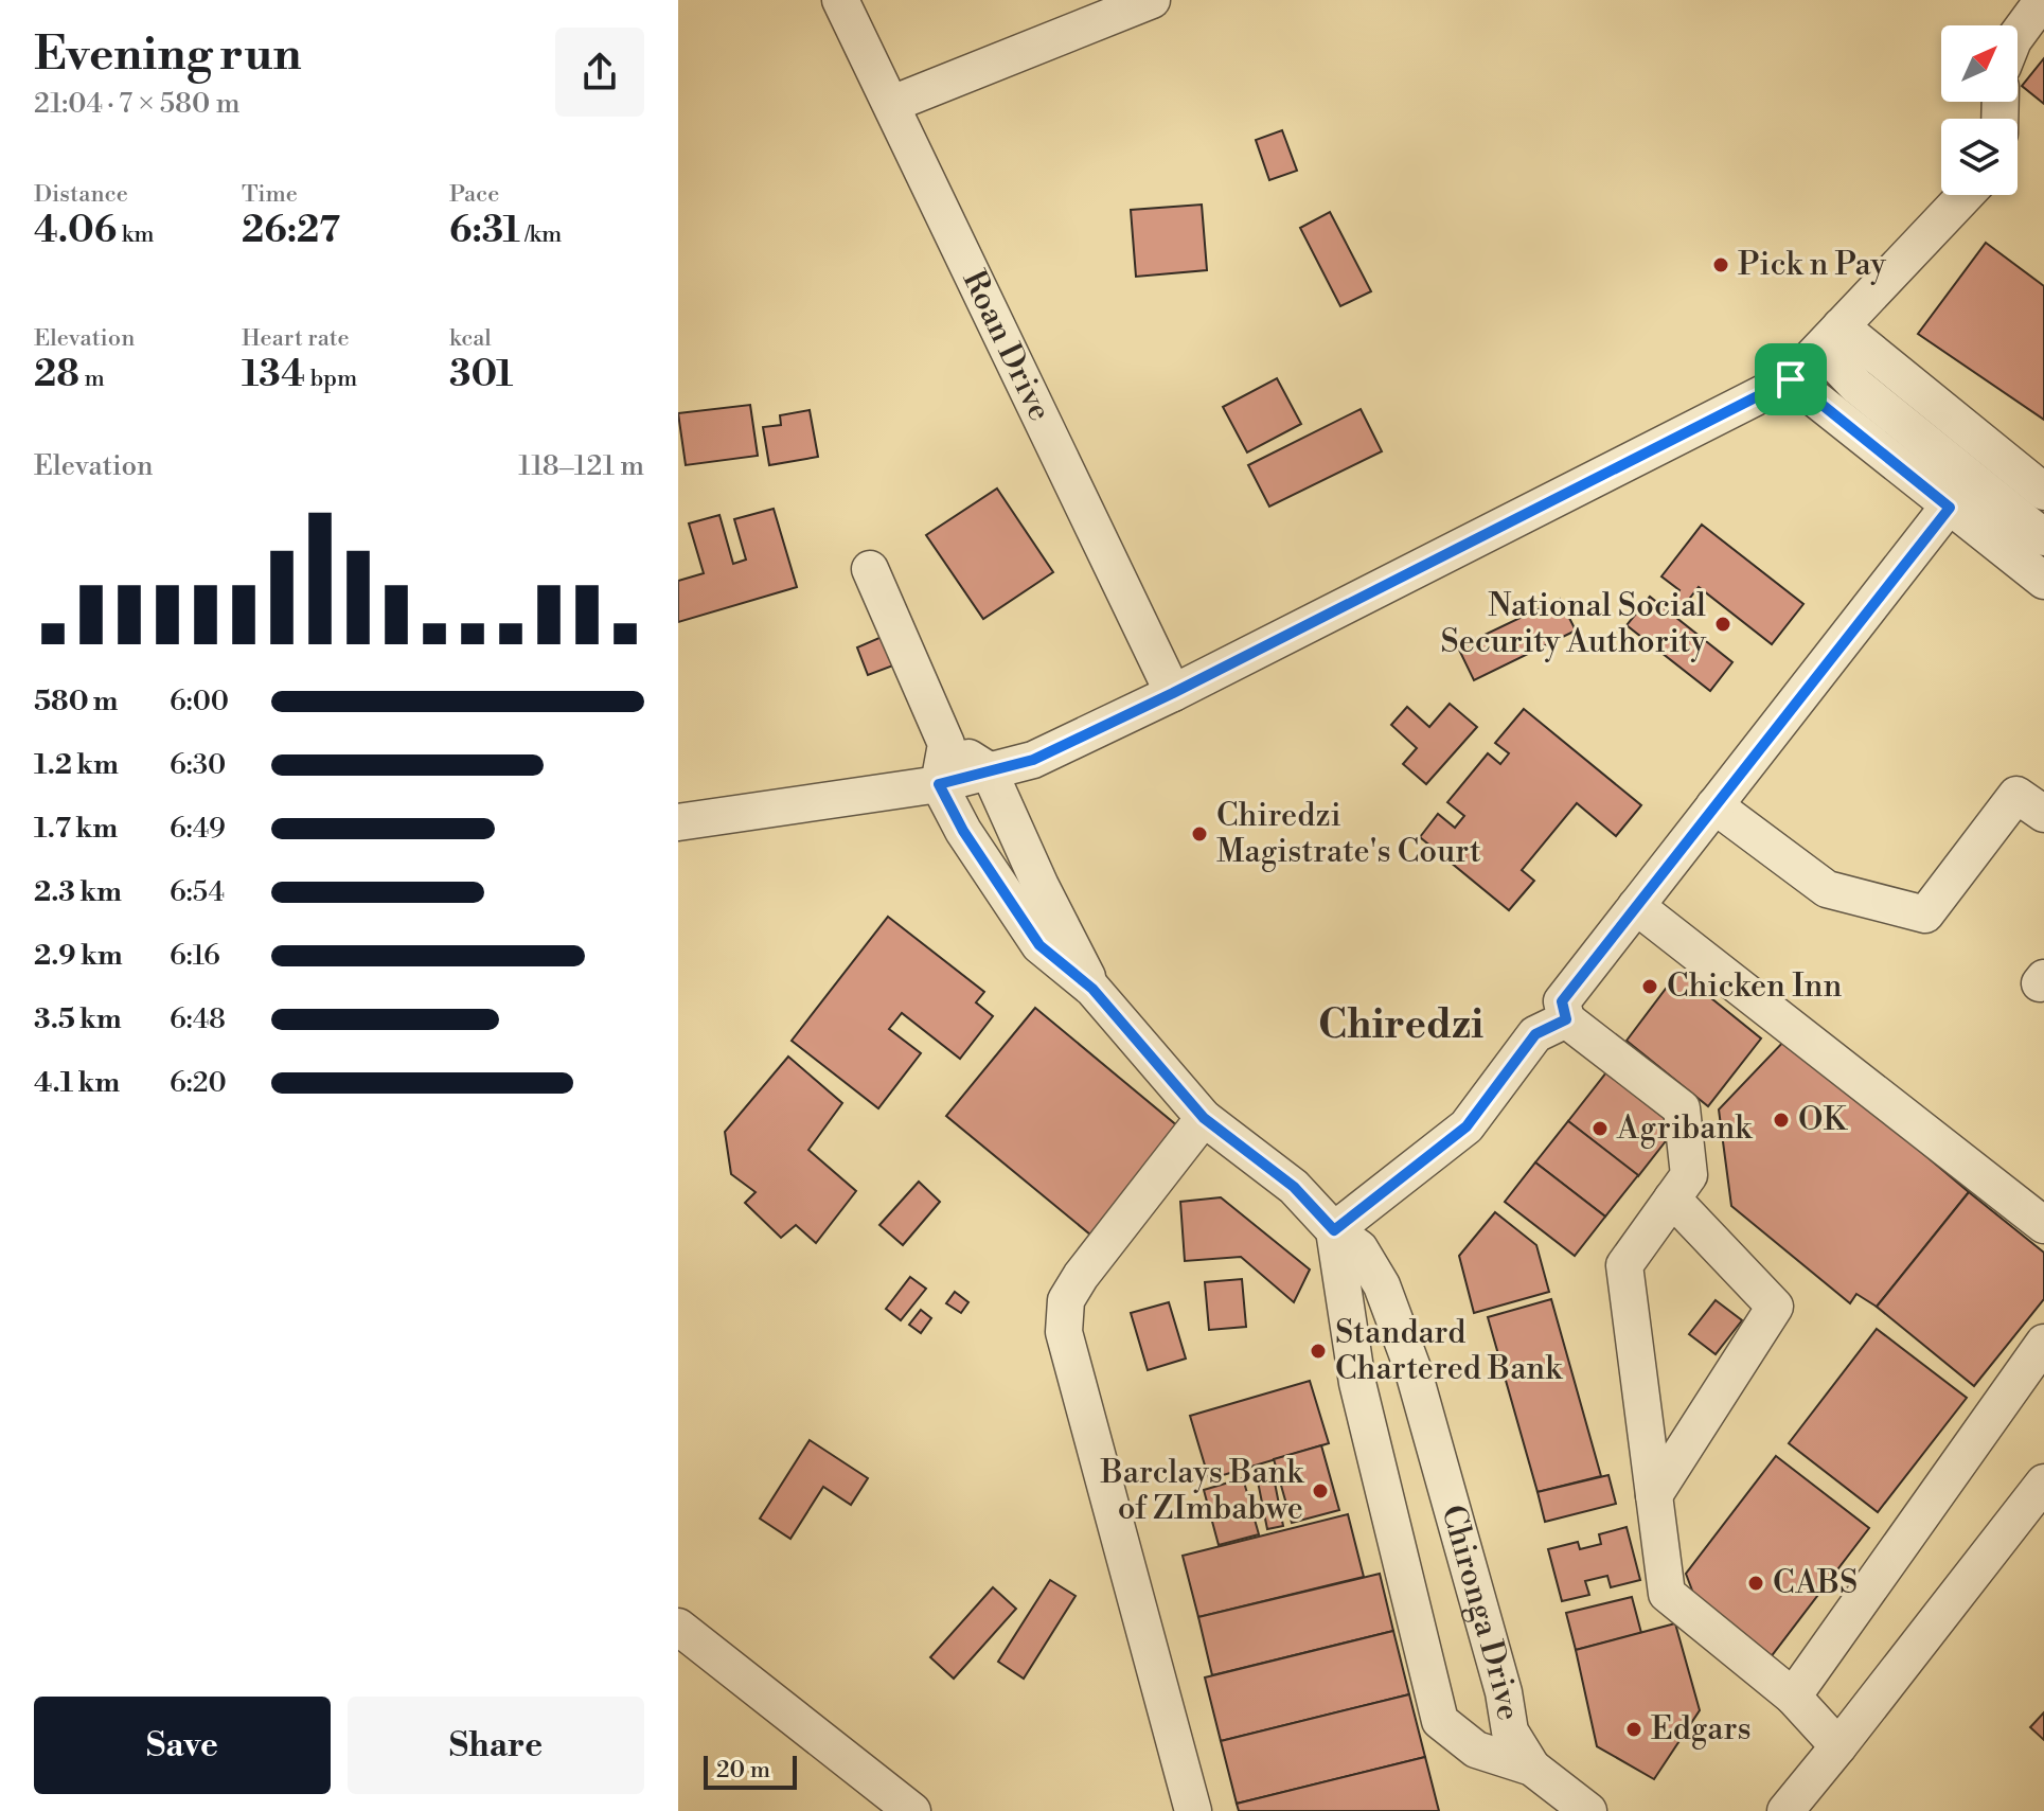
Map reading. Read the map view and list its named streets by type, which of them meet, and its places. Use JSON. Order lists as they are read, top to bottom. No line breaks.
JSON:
{"streets":{"street":["Roan Drive","Chironga Drive"]},"districts":["Chiredzi"],"places":["Pick n Pay","National Social Security Authority","Chiredzi Magistrate's Court","Chicken Inn","OK","Agribank","Standard Chartered Bank","Barclays Bank of ZImbabwe","CABS","Edgars"],"scale_bar":"20 m","north":"top right","page":{"heading":["Evening run","21:04 · 7 × 580 m"],"stats":[["Distance","4.06 km"],["Time","26:27"],["Pace","6:31 /km"],["Elevation","28 m"],["Heart rate","134 bpm"],["kcal","301"]],"chart":["Elevation","118–121 m"],"list":[{"name":"580 m","note":"6:00"},{"name":"1.2 km","note":"6:30"},{"name":"1.7 km","note":"6:49"},{"name":"2.3 km","note":"6:54"},{"name":"2.9 km","note":"6:16"},{"name":"3.5 km","note":"6:48"},{"name":"4.1 km","note":"6:20"}],"buttons":["Save","Share"],"scale":"20 m"}}
